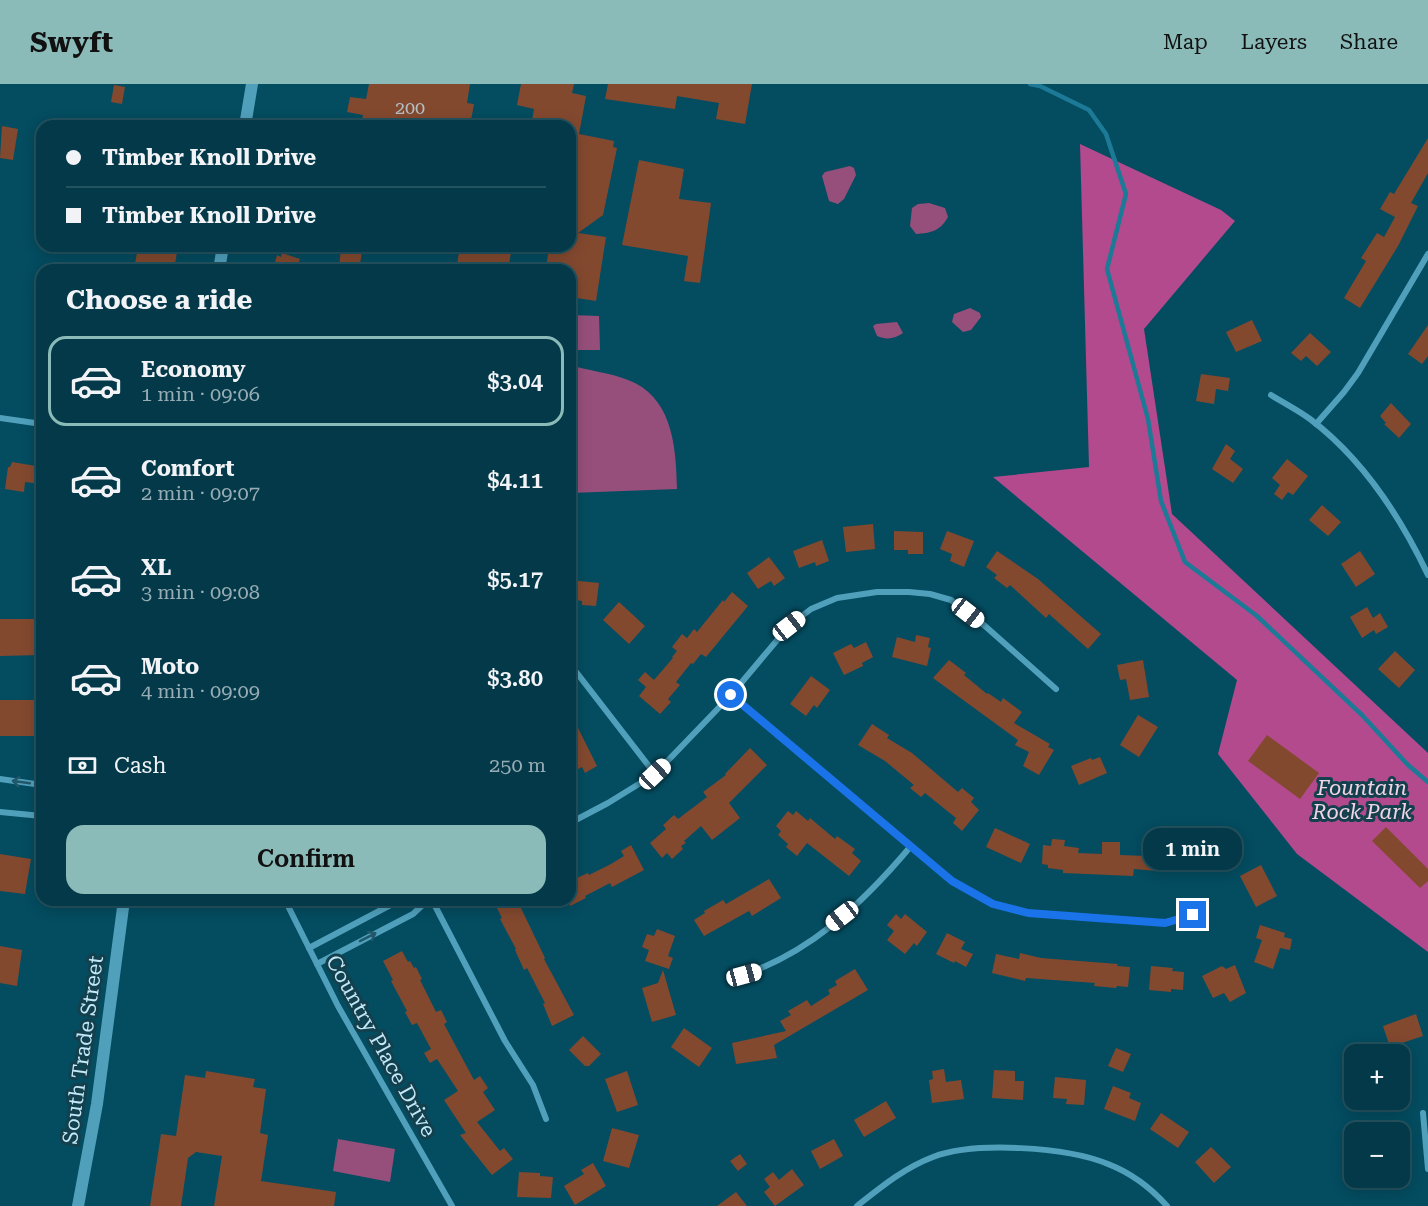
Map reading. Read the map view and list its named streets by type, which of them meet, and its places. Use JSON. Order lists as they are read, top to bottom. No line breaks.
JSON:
{"streets":{"main road":["South Trade Street"],"street":["Country Place Drive"]},"parks":["Fountain Rock Park"],"house_numbers":["200"],"page":{"header":"Swyft","nav":["Map","Layers","Share"],"banner":["Timber Knoll Drive","Timber Knoll Drive"],"heading":"Choose a ride","list":[{"name":"Economy","note":"1 min · 09:06","value":"$3.04"},{"name":"Comfort","note":"2 min · 09:07","value":"$4.11"},{"name":"XL","note":"3 min · 09:08","value":"$5.17"},{"name":"Moto","note":"4 min · 09:09","value":"$3.80"}],"pay":["Cash","250 m"],"buttons":"Confirm","bubble":"1 min","map_buttons":["+","−"]}}
